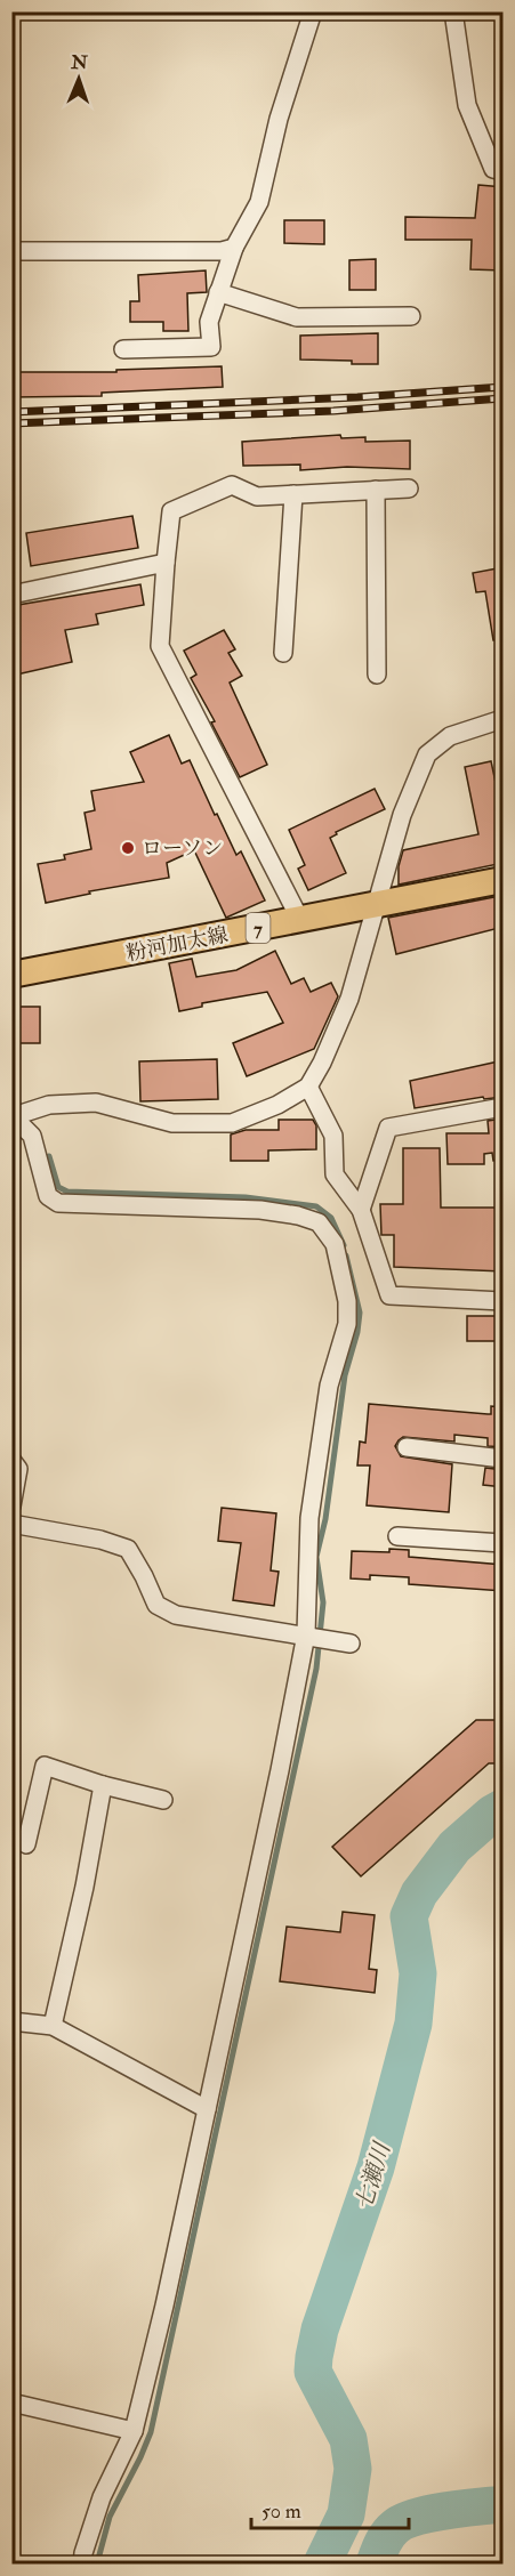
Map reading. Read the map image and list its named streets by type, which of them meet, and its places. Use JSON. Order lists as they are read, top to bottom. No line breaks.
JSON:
{"streets":{"main road":["7","粉河加太線"]},"water":["七瀬川"],"places":["ローソン"],"scale_bar":"50 m","north":"top"}
